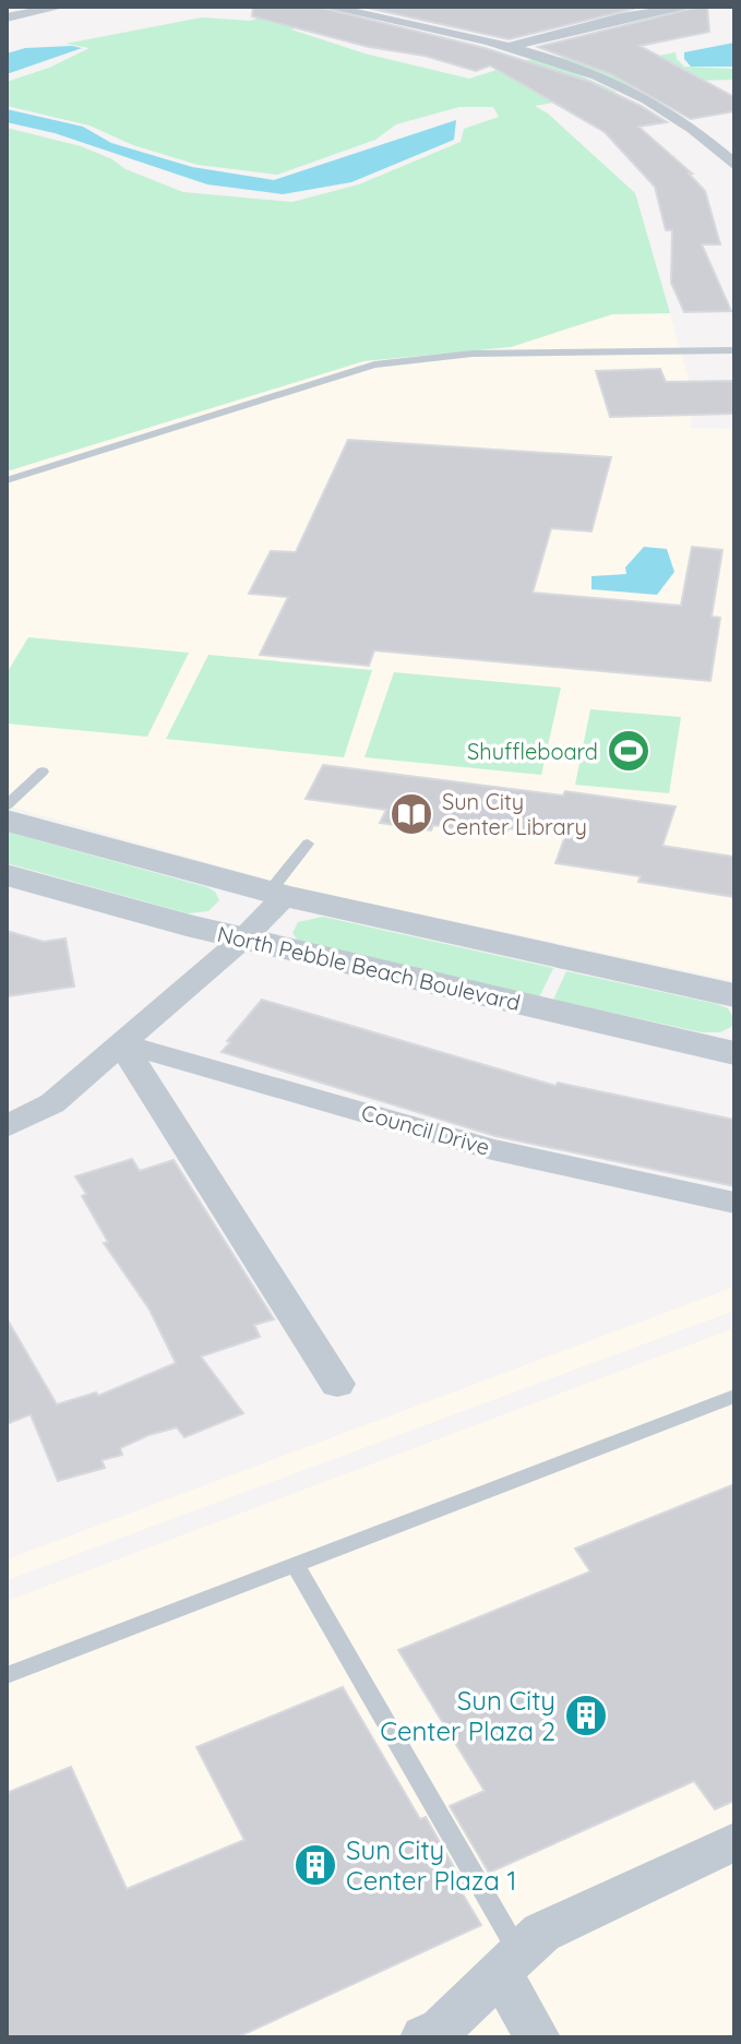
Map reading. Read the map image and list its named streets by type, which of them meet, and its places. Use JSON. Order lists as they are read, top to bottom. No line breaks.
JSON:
{"streets":{"street":["North Pebble Beach Boulevard","Council Drive"]},"places":{"sports":["Shuffleboard"],"library":["Sun City Center Library"],"building":["Sun City Center Plaza 2","Sun City Center Plaza 1"]}}
